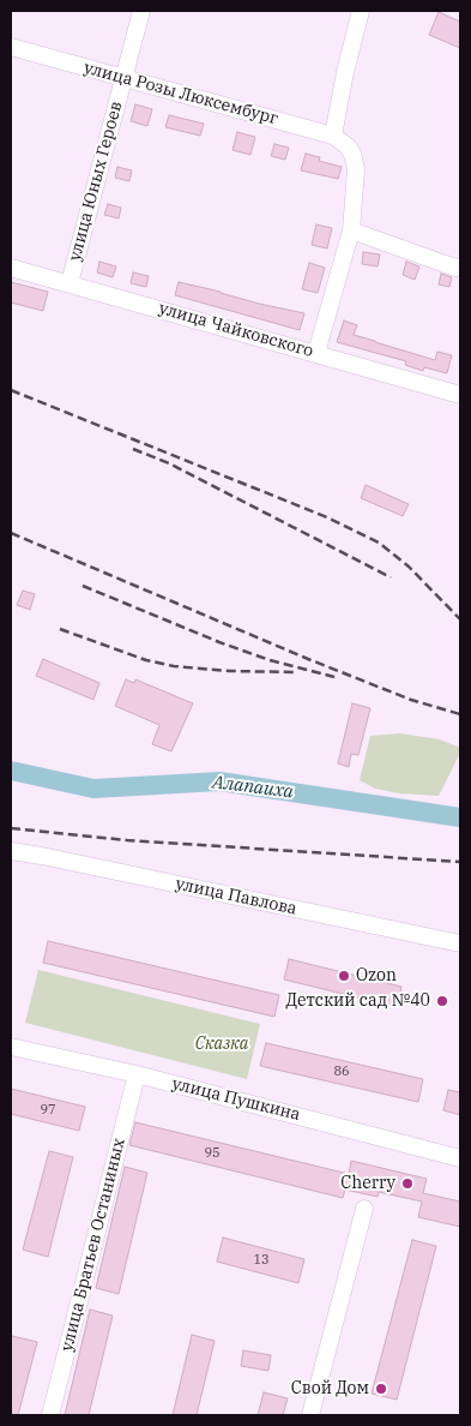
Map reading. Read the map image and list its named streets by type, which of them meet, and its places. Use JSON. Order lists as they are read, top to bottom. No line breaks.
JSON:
{"streets":{"street":["улица Розы Люксембург","улица Юных Героев","улица Чайковского","улица Павлова","улица Пушкина","улица Братьев Останиных"]},"crossings":[["улица Розы Люксембург","улица Юных Героев"],["улица Юных Героев","улица Чайковского"],["улица Пушкина","улица Братьев Останиных"]],"water":["Алапаиха"],"parks":["Сказка"],"places":["Ozon","Детский сад №40","Cherry","Свой Дом"],"house_numbers":["86","97","95","13"]}
